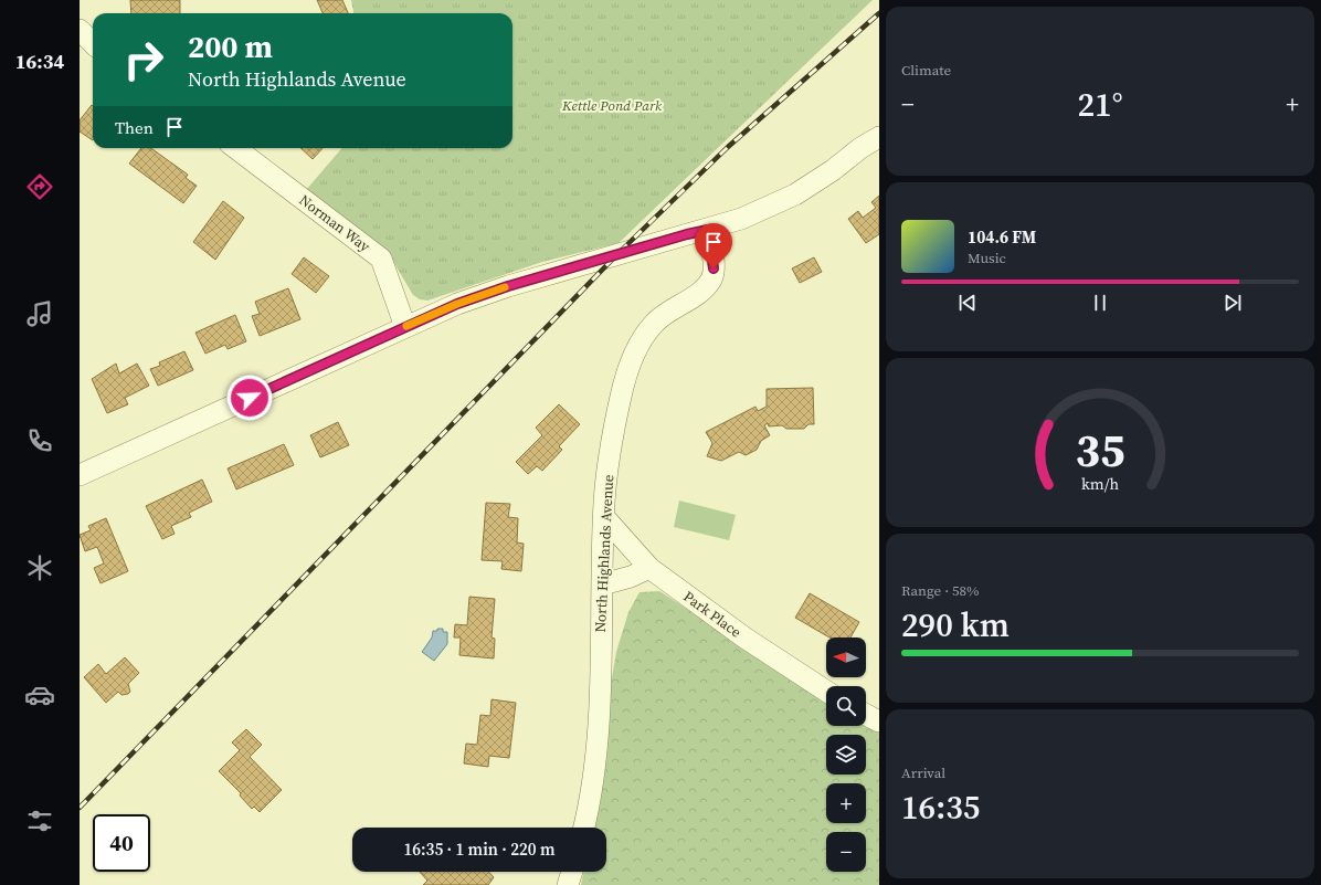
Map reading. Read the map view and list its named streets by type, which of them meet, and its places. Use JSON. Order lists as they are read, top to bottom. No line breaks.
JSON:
{"streets":{"street":["Norman Way","North Highlands Avenue","Park Place"]},"crossings":[["North Highlands Avenue","Park Place"]],"parks":["Kettle Pond Park"],"north":"left","page":{"tabs":"16:34","tile":["Climate",["Range · 58%","290 km"],["Arrival","16:35"]],"turn":["200 m","North Highlands Avenue"],"heat":["−","21°","+"],"then":"Then","song":["104.6 FM","Music"],"map_buttons":["+","−"],"limit":"40","trip":"16:35 · 1 min · 220 m","gauge":["35","km/h"]}}
